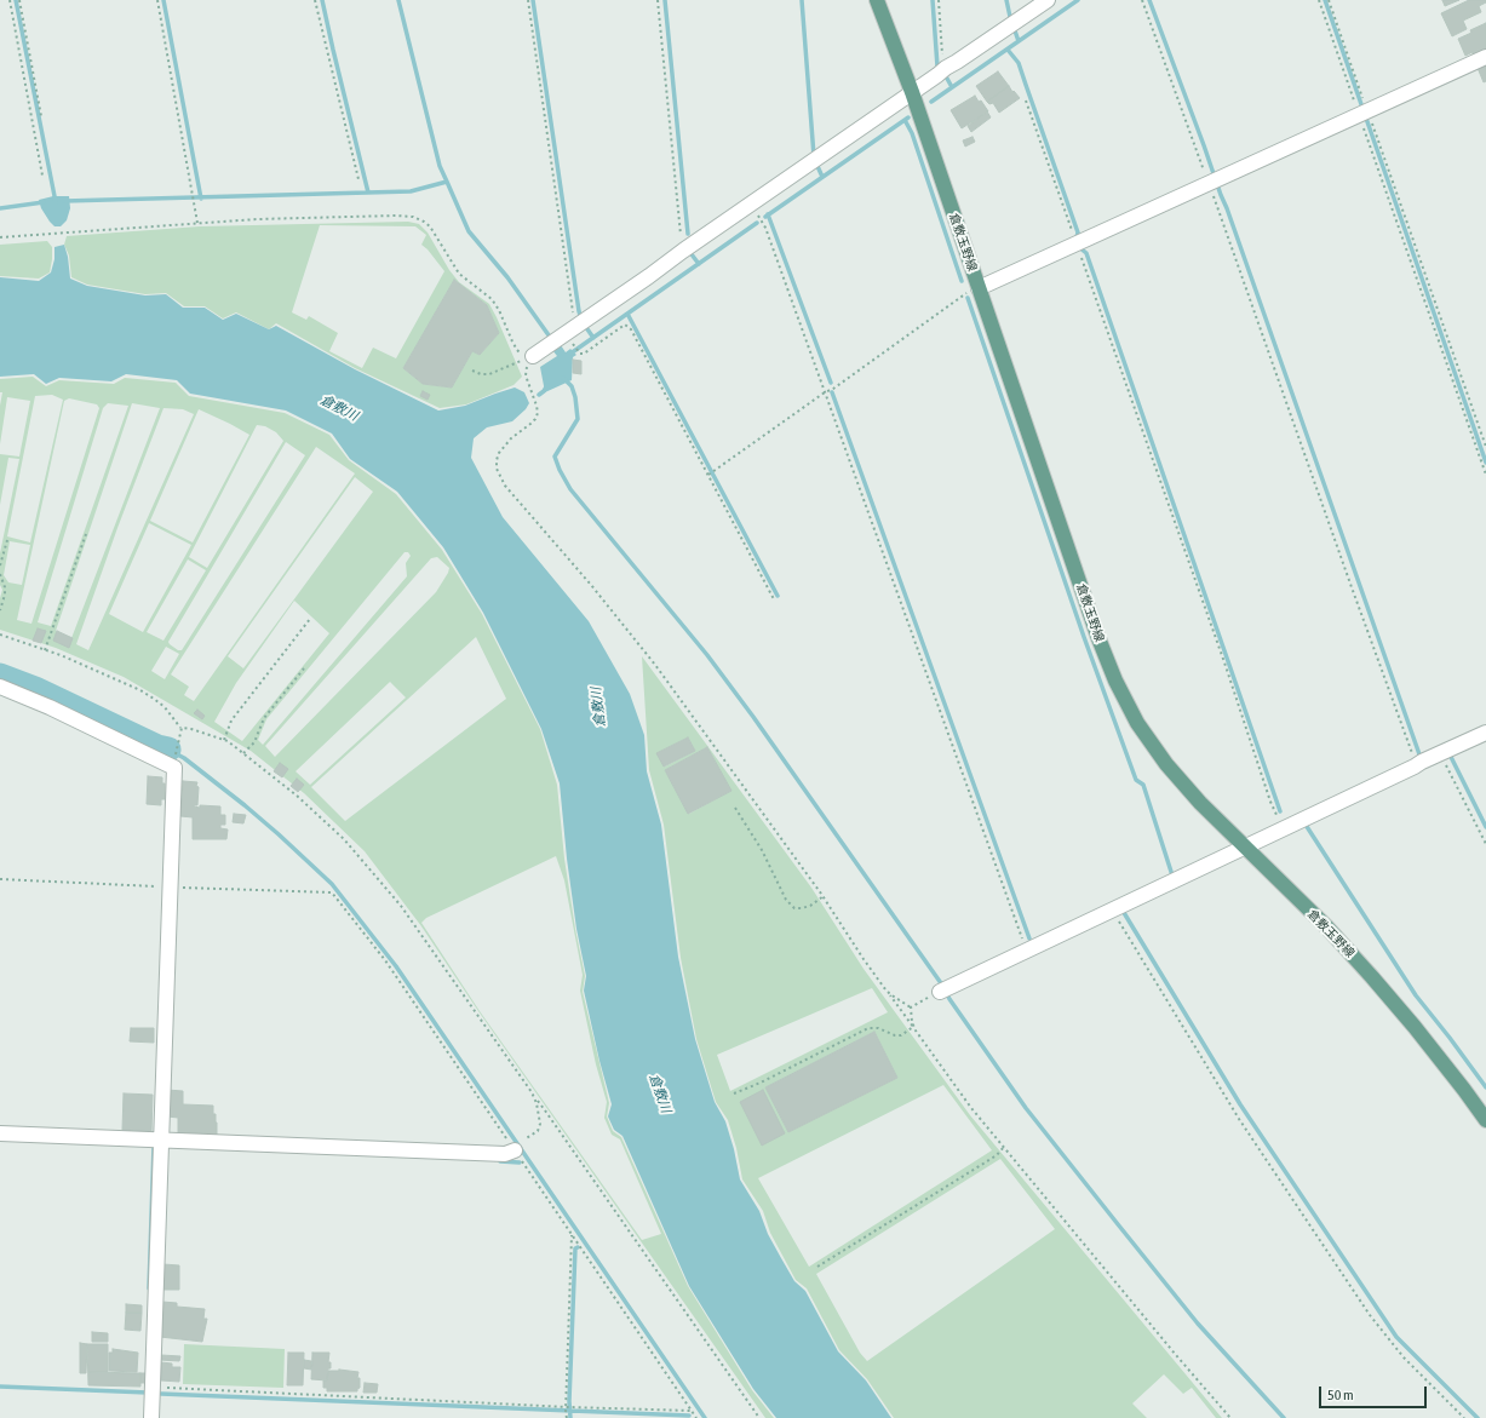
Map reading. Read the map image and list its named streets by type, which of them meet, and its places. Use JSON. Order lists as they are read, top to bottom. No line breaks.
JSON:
{"streets":{"main road":["倉敷玉野線"]},"water":["倉敷川"],"scale_bar":"50 m"}
